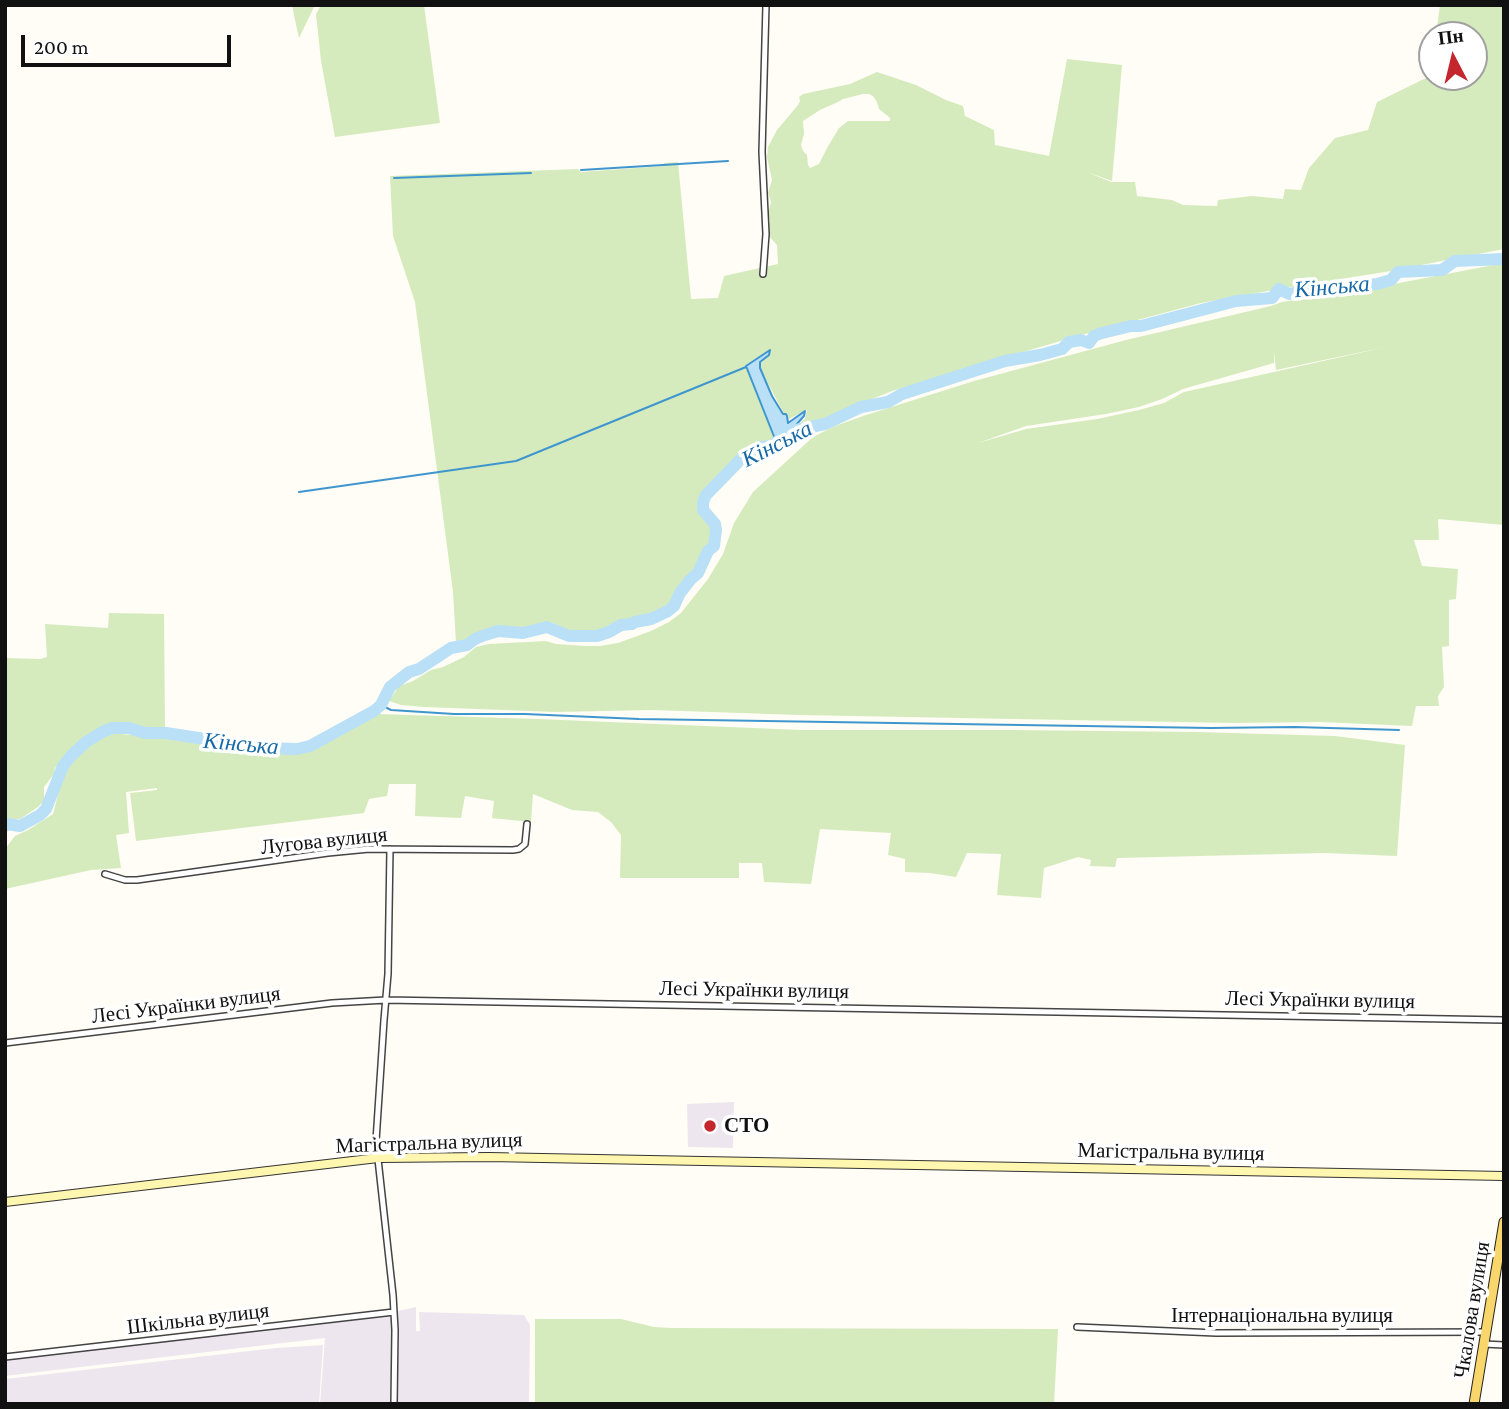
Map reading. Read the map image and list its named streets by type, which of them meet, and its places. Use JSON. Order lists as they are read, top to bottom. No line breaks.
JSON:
{"streets":{"main road":["Магістральна вулиця","Чкалова вулиця"],"street":["Лугова вулиця","Лесі Українки вулиця","Інтернаціональна вулиця","Шкільна вулиця"]},"crossings":[["Чкалова вулиця","Інтернаціональна вулиця"]],"water":["Кінська"],"places":["СТО"],"scale_bar":"200 m","north":"top"}
